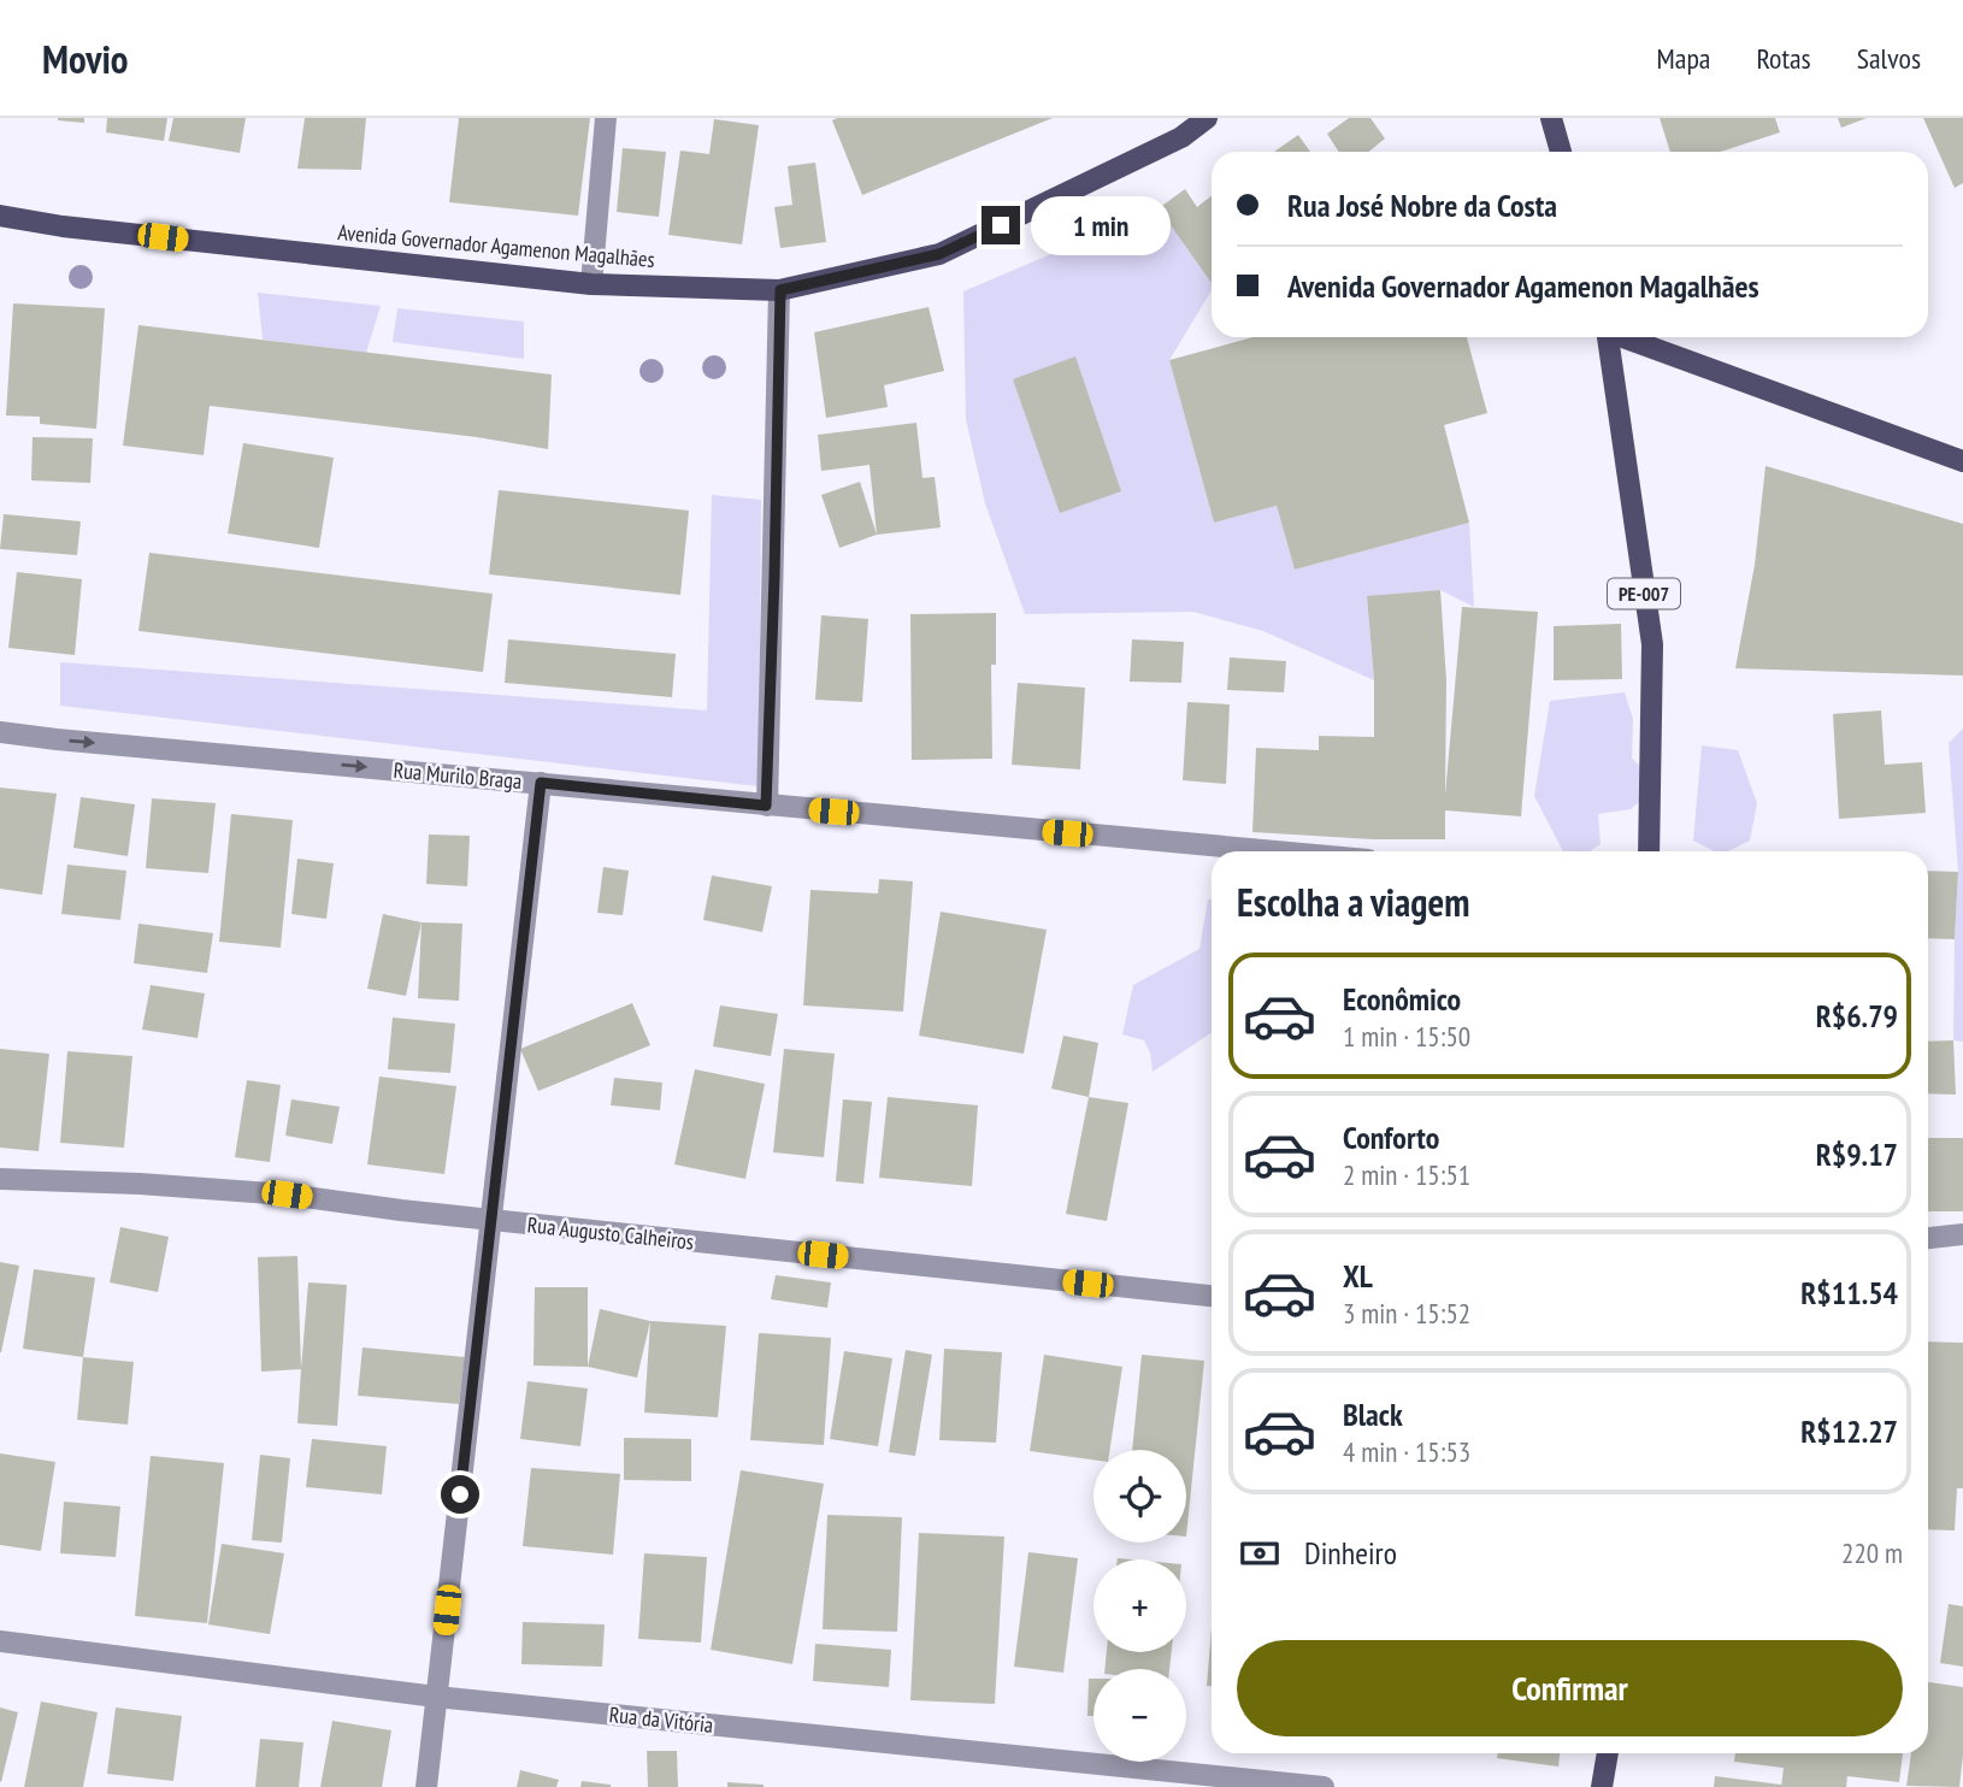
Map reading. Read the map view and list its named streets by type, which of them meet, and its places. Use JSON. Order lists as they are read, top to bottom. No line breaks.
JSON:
{"streets":{"main road":["Avenida Governador Agamenon Magalhães","PE-007"],"street":["Rua Murilo Braga","Rua Augusto Calheiros","Rua da Vitória"]},"one_way":["Rua Murilo Braga"],"page":{"header":"Movio","nav":["Mapa","Rotas","Salvos"],"banner":["Rua José Nobre da Costa","Avenida Governador Agamenon Magalhães"],"bubble":"1 min","heading":"Escolha a viagem","list":[{"name":"Econômico","note":"1 min · 15:50","value":"R$6.79"},{"name":"Conforto","note":"2 min · 15:51","value":"R$9.17"},{"name":"XL","note":"3 min · 15:52","value":"R$11.54"},{"name":"Black","note":"4 min · 15:53","value":"R$12.27"}],"map_buttons":["+","−"],"pay":["Dinheiro","220 m"],"buttons":"Confirmar"}}
